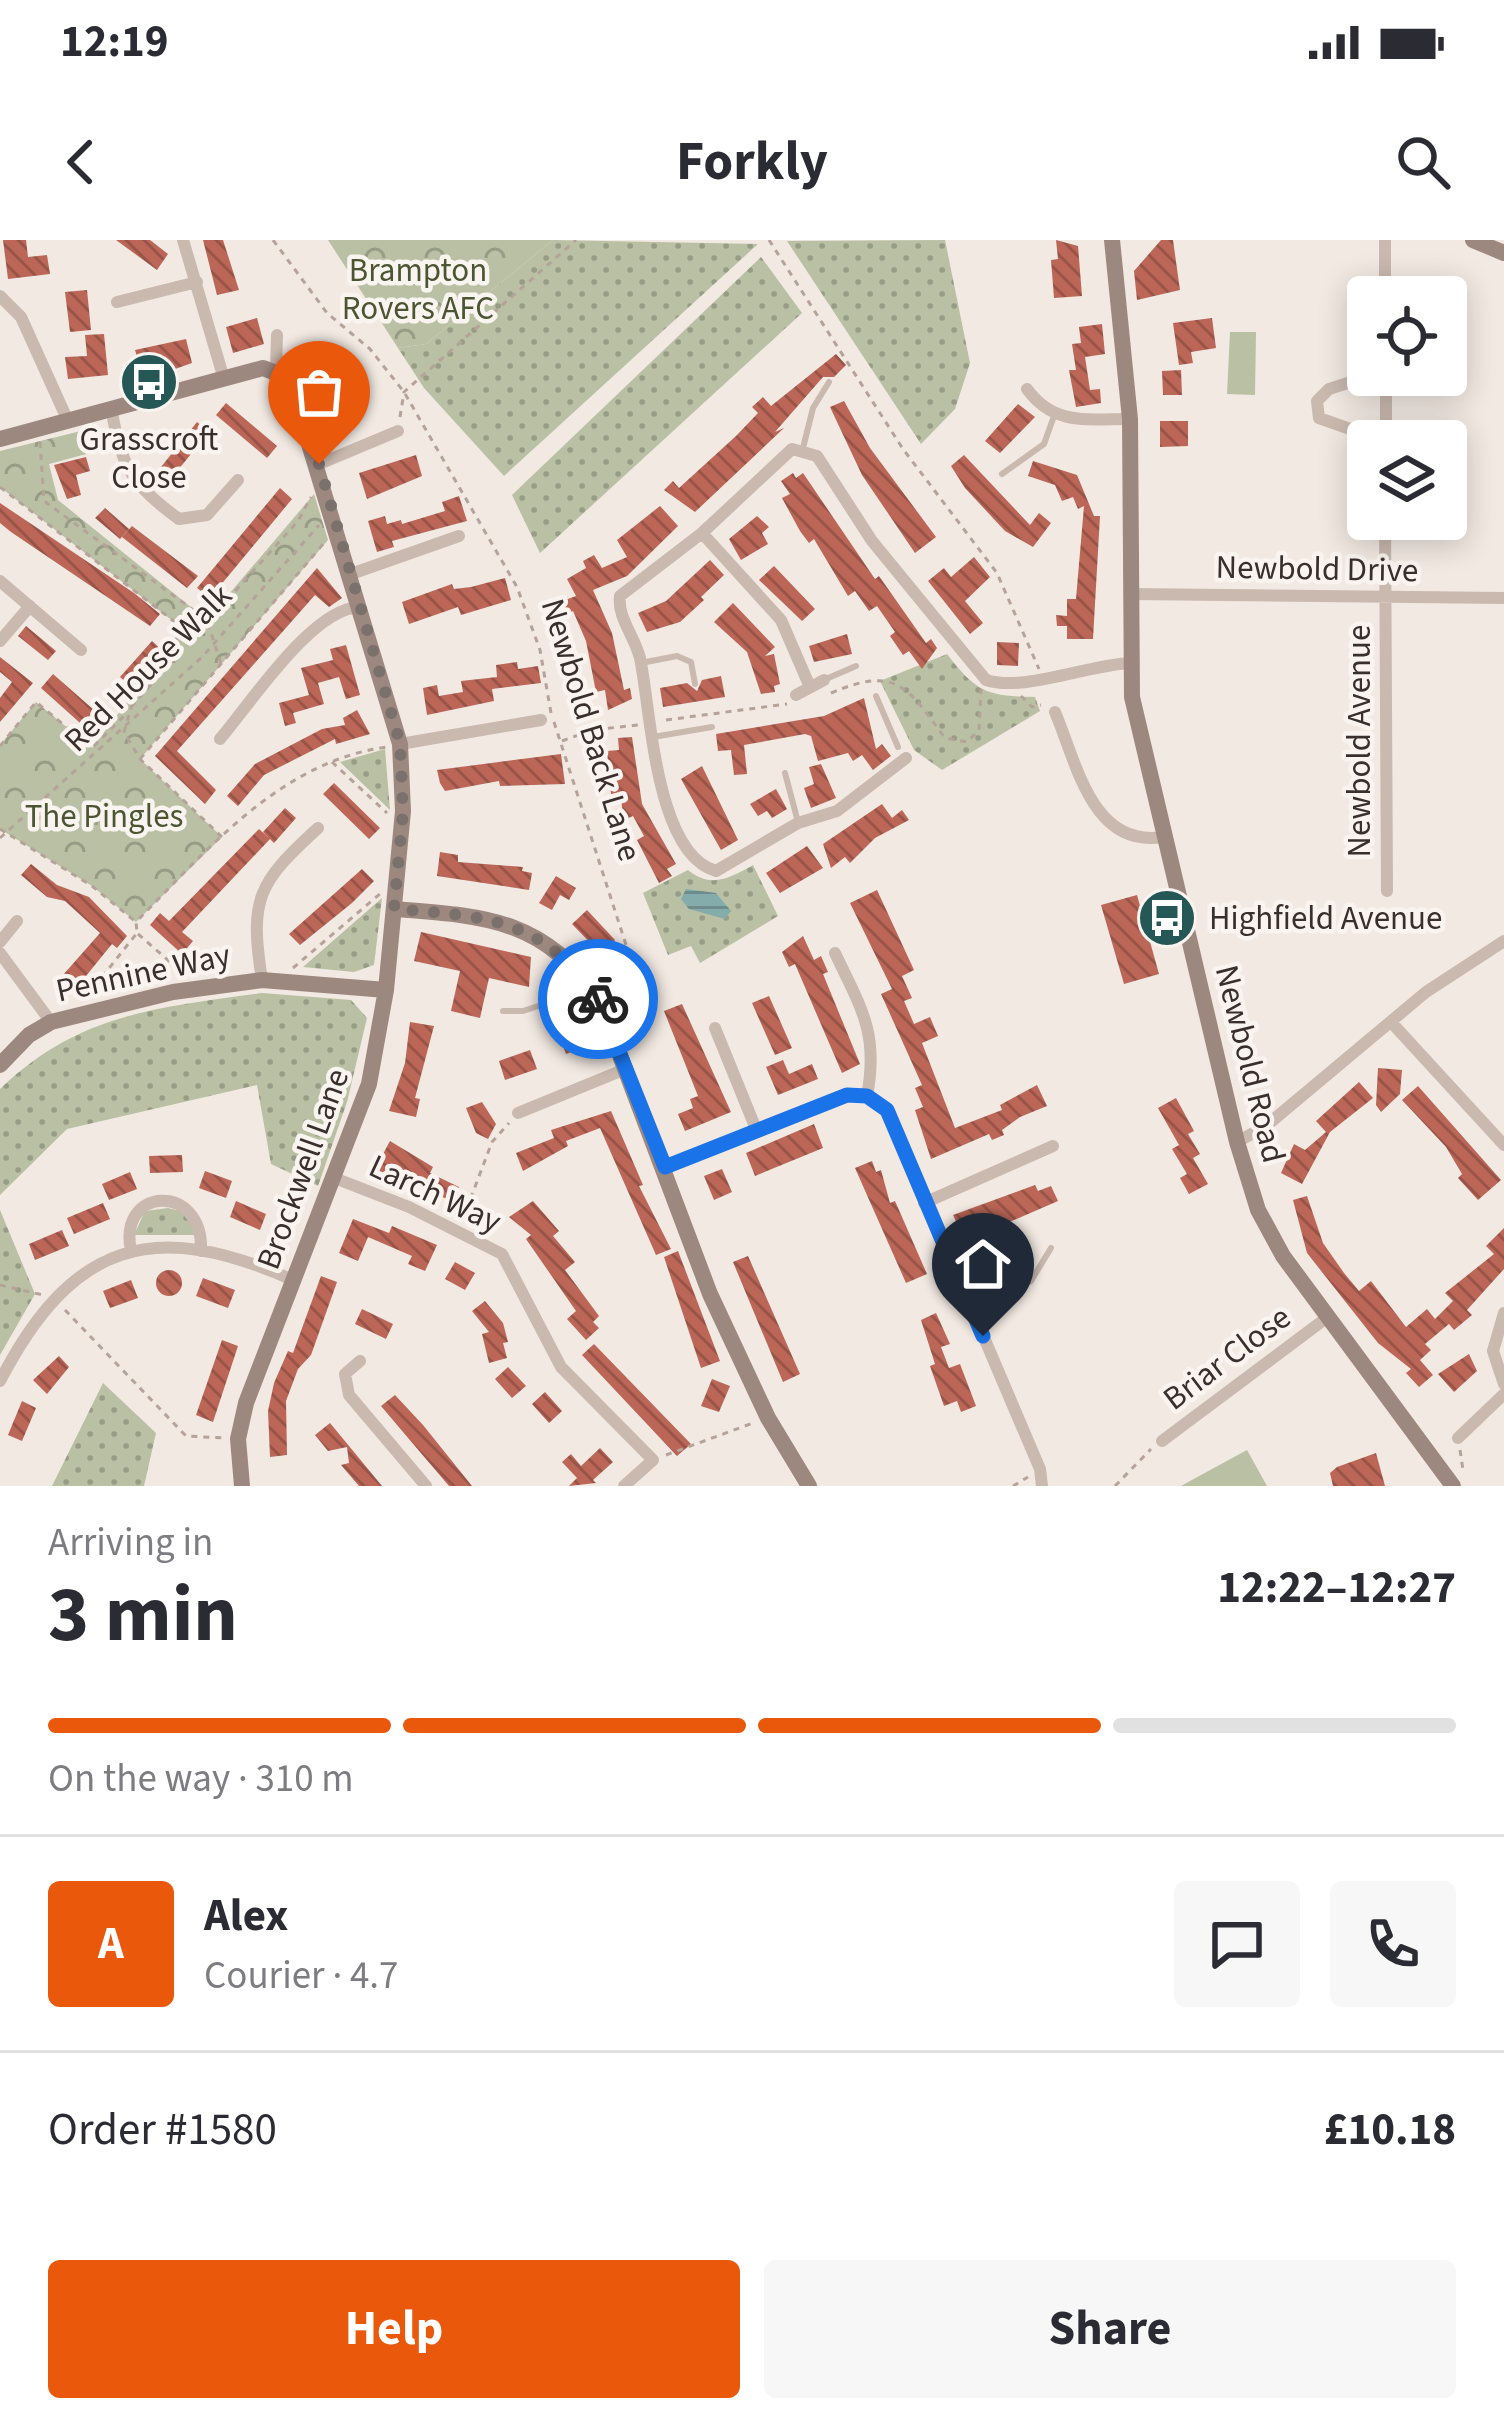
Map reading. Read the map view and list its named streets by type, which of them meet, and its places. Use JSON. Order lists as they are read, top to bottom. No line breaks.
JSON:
{"streets":{"street":["Newbold Drive","Newbold Avenue","Pennine Way","Newbold Road","Brockwell Lane","Larch Way","Briar Close"],"path":["Red House Walk","Newbold Back Lane"]},"crossings":[["Newbold Drive","Newbold Avenue"],["Newbold Drive","Newbold Road"],["Red House Walk","Brockwell Lane"],["Pennine Way","Brockwell Lane"],["Newbold Road","Briar Close"],["Brockwell Lane","Larch Way"]],"parks":["Brampton Rovers AFC","The Pingles"],"places":{"bus stop":["Grasscroft Close","Highfield Avenue"]},"page":{"status":"12:19","header":"Forkly","heading":["3 min","Arriving in","12:22–12:27"],"panel":["Alex","Courier · 4.7","Order #1580","£10.18"],"bar":"On the way · 310 m","round":"A","buttons":["Help","Share"]}}
